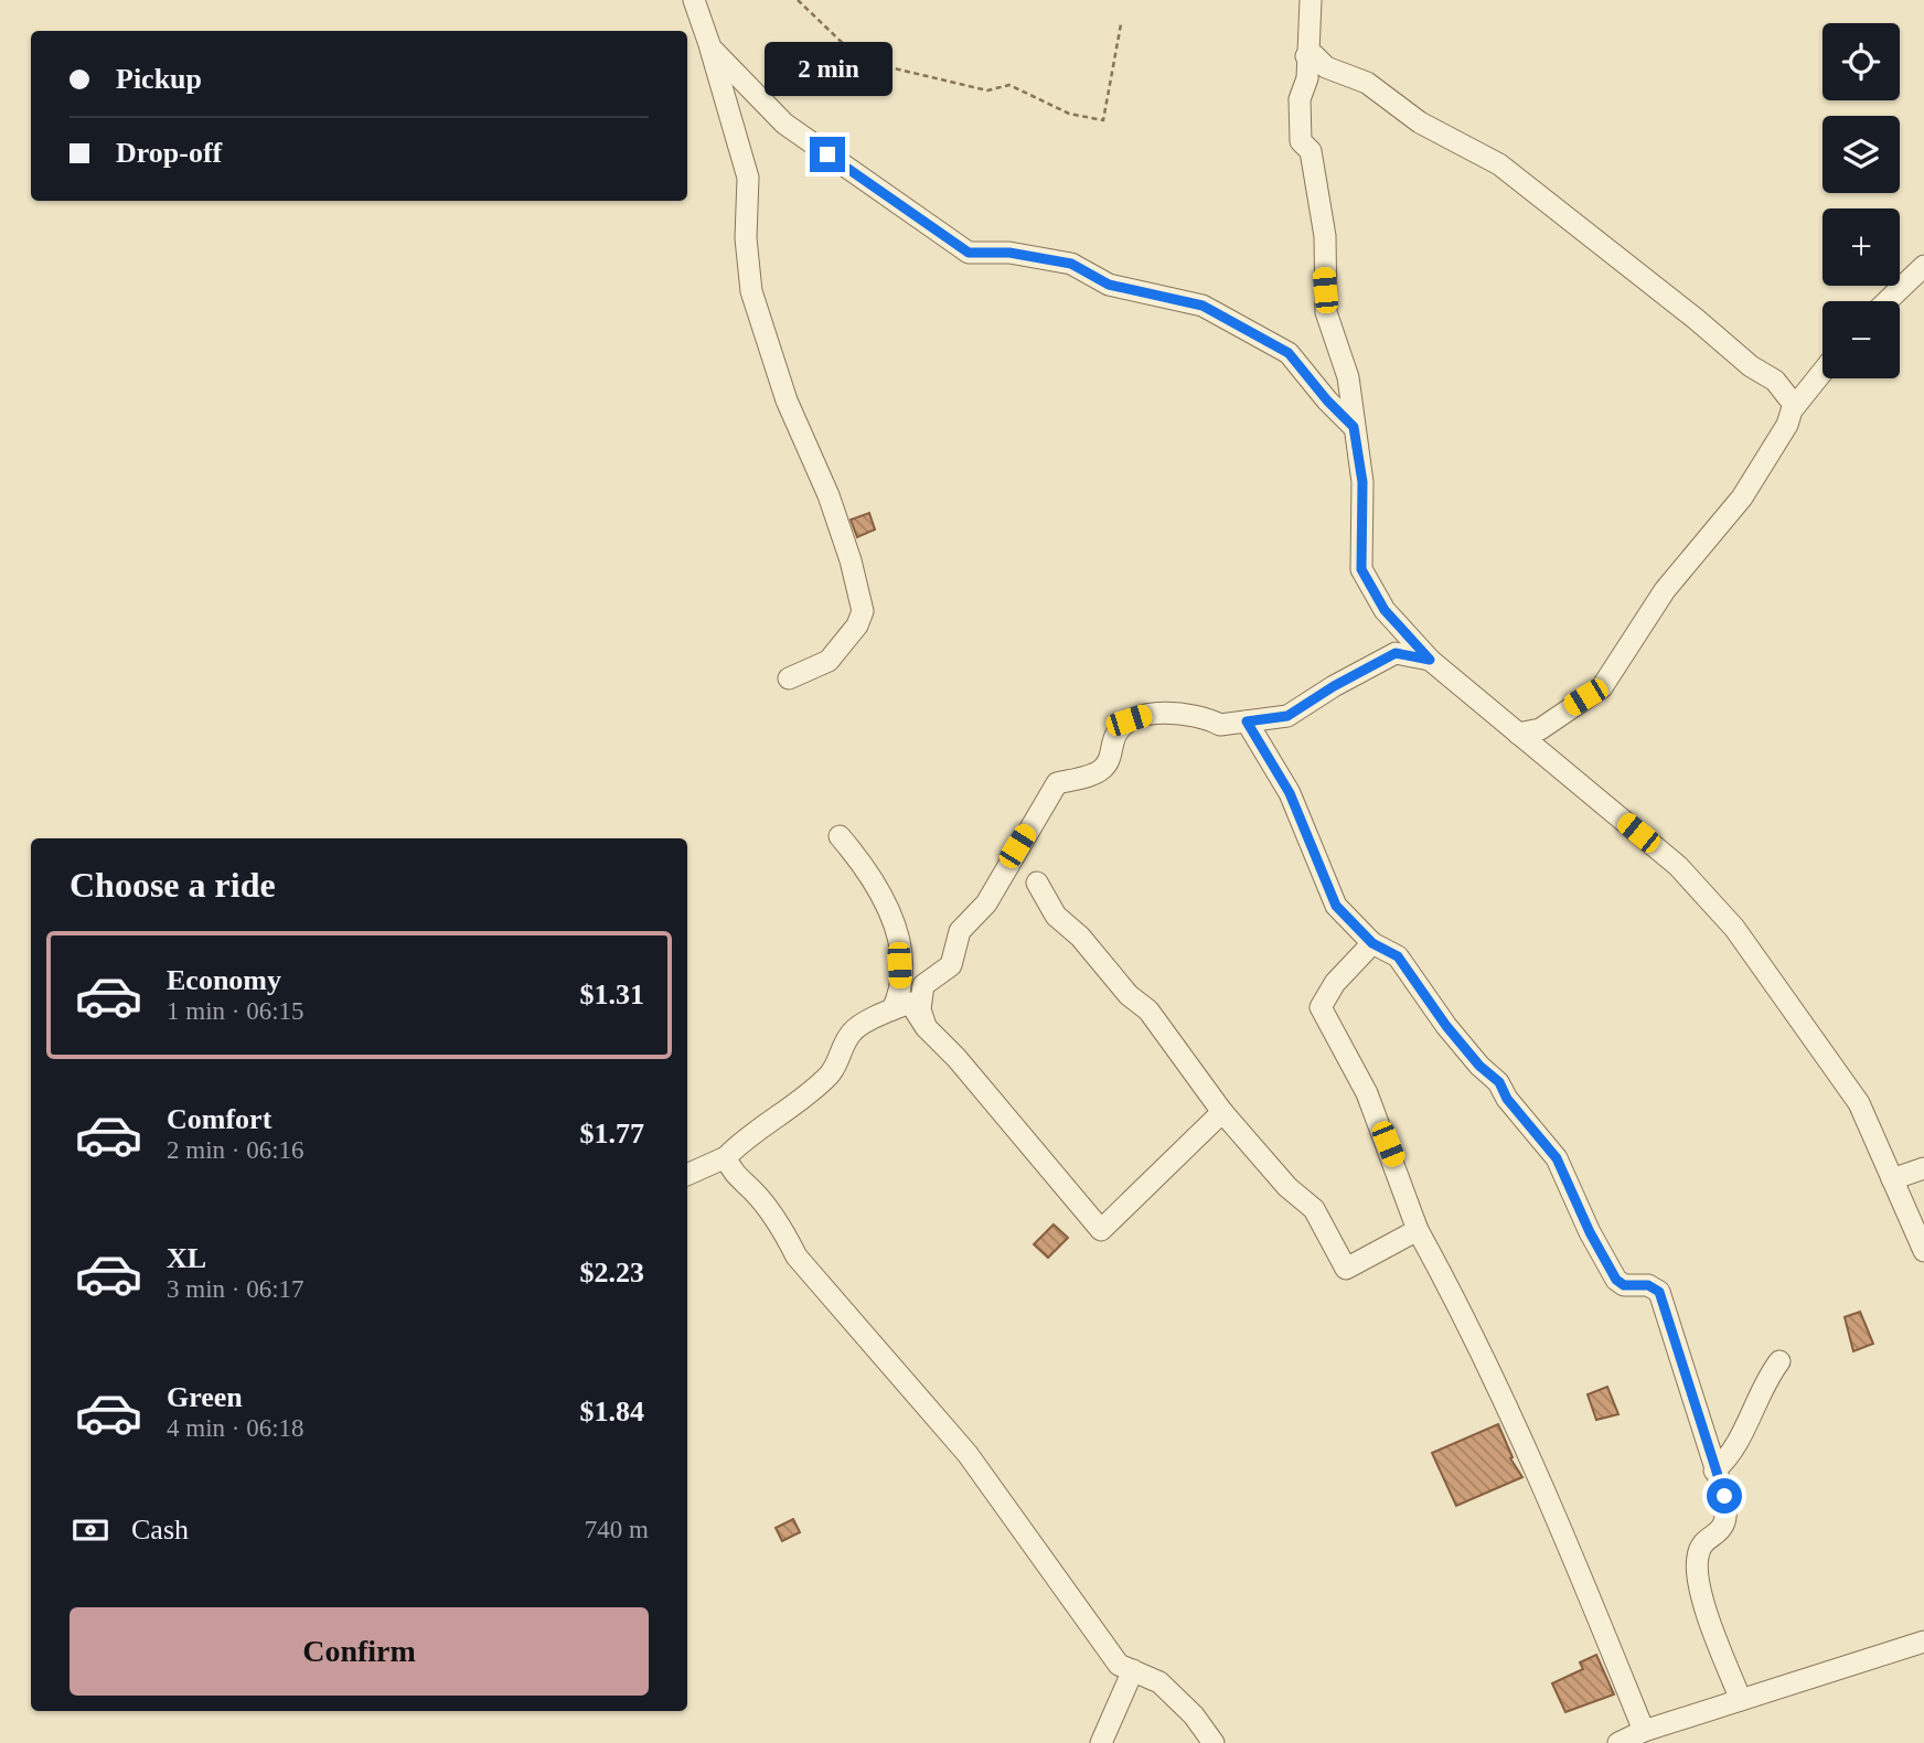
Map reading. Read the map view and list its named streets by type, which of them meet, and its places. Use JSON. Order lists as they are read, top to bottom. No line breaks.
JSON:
{"page":{"map_buttons":["+","−"],"banner":["Pickup","Drop-off"],"bubble":"2 min","heading":"Choose a ride","list":[{"name":"Economy","note":"1 min · 06:15","value":"$1.31"},{"name":"Comfort","note":"2 min · 06:16","value":"$1.77"},{"name":"XL","note":"3 min · 06:17","value":"$2.23"},{"name":"Green","note":"4 min · 06:18","value":"$1.84"}],"pay":["Cash","740 m"],"buttons":"Confirm"}}
